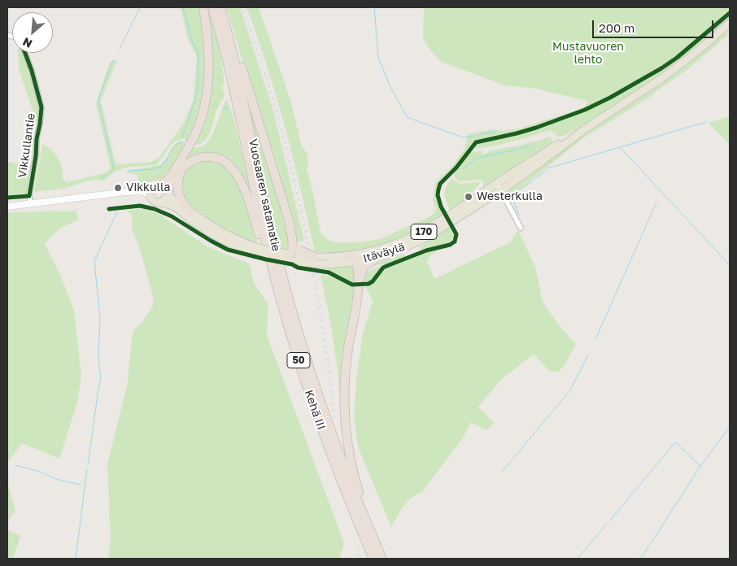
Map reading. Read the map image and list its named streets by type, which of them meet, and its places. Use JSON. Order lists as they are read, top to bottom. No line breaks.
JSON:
{"streets":{"highway":["Vuosaaren satamatie","50","Kehä III"],"main road":["170","Itäväylä"],"street":["Vikkullantie"]},"crossings":[["Vuosaaren satamatie","Kehä III"]],"parks":["Mustavuoren lehto"],"places":["Vikkulla","Westerkulla"],"scale_bar":"200 m","north":"bottom left"}
